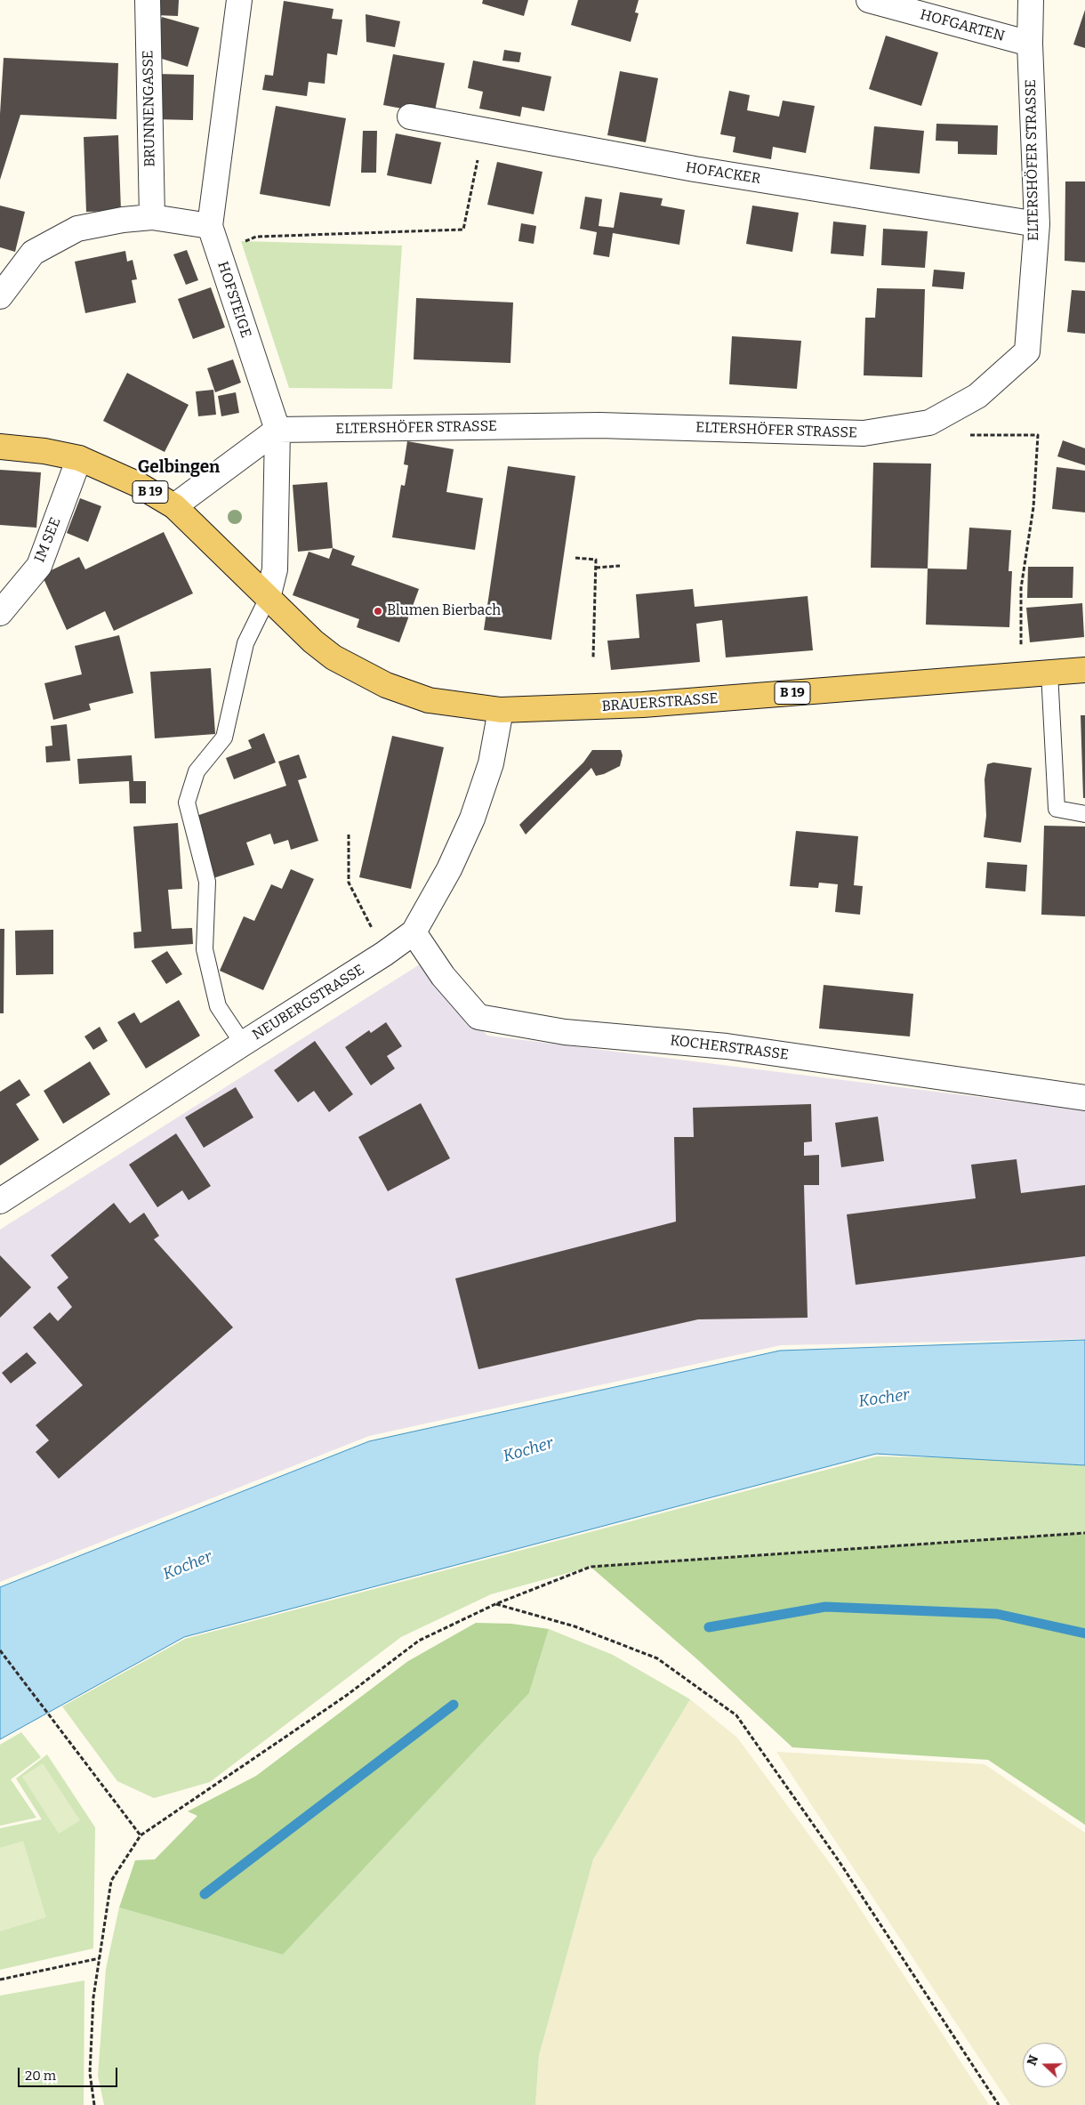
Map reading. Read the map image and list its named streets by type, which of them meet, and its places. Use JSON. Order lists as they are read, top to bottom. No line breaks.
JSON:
{"streets":{"main road":["B 19","BRAUERSTRASSE"],"street":["HOFGARTEN","BRUNNENGASSE","ELTERSHÖFER STRASSE","HOFACKER","HOFSTEIGE","IM SEE","NEUBERGSTRASSE","KOCHERSTRASSE"]},"crossings":[["HOFGARTEN","ELTERSHÖFER STRASSE"],["ELTERSHÖFER STRASSE","HOFACKER"],["ELTERSHÖFER STRASSE","HOFSTEIGE"],["HOFSTEIGE","B 19"],["HOFSTEIGE","BRAUERSTRASSE"],["B 19","IM SEE"],["B 19","BRAUERSTRASSE"],["BRAUERSTRASSE","NEUBERGSTRASSE"],["NEUBERGSTRASSE","KOCHERSTRASSE"]],"districts":["Gelbingen"],"water":["Kocher"],"places":["Blumen Bierbach"],"scale_bar":"20 m","north":"left"}
